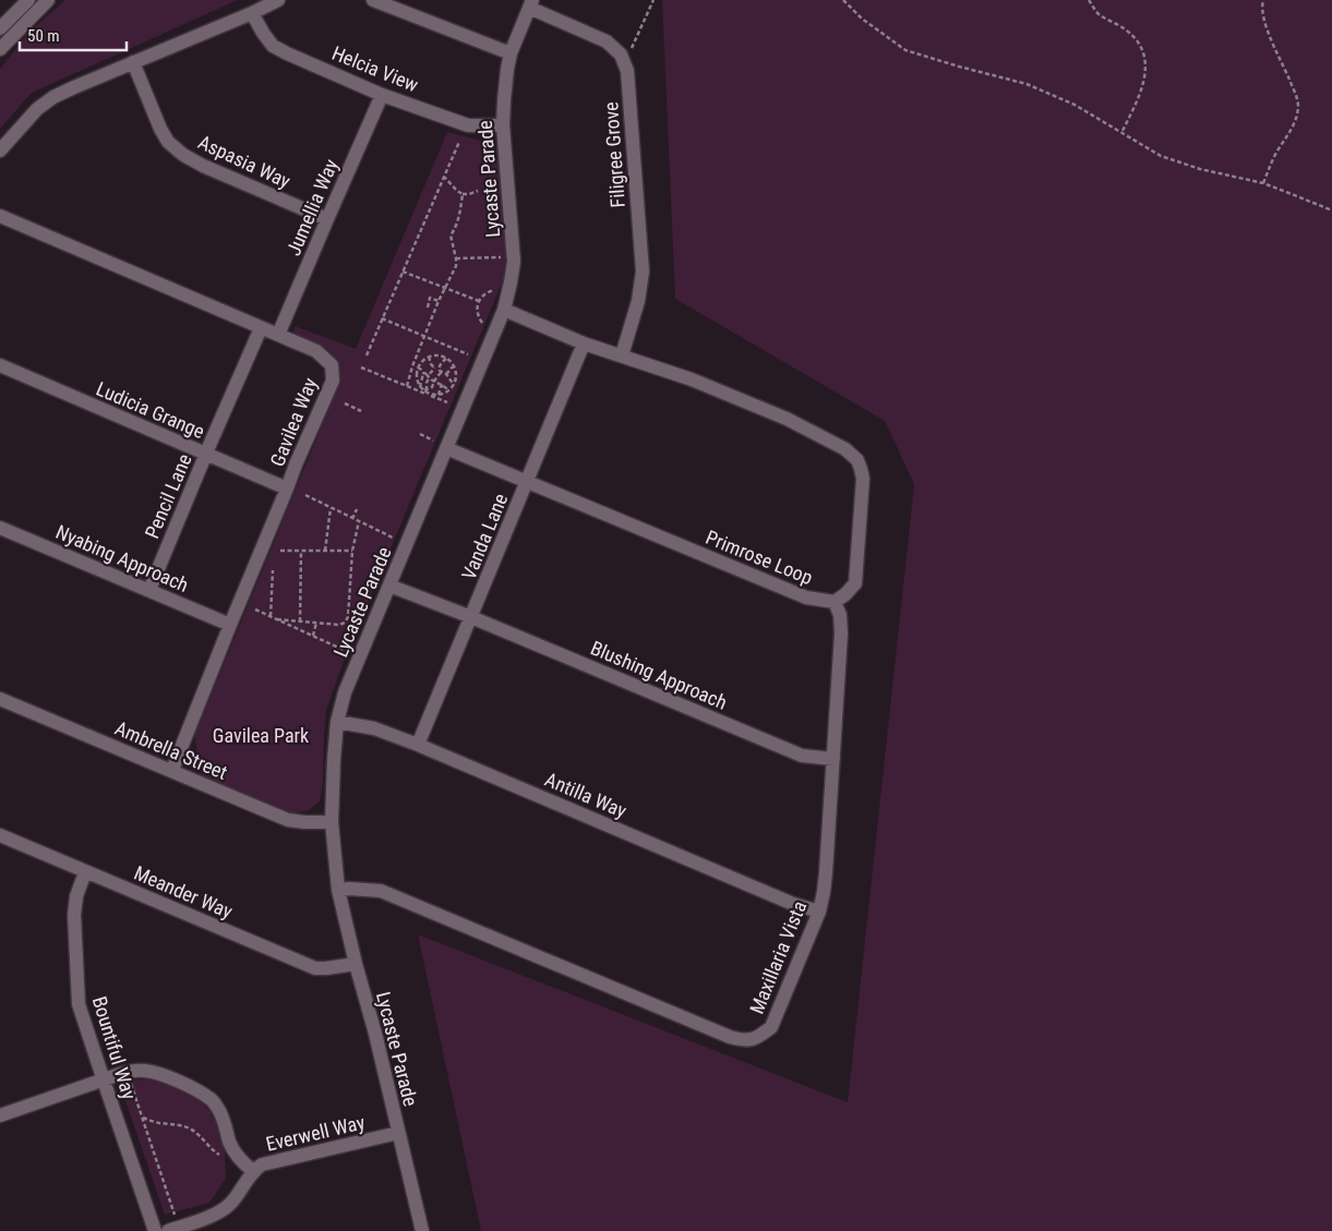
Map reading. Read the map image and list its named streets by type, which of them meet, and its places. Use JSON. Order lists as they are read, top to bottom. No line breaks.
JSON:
{"streets":{"street":["Helcia View","Filigree Grove","Aspasia Way","Lycaste Parade","Jumellia Way","Ludicia Grange","Gavilea Way","Pencil Lane","Vanda Lane","Primrose Loop","Nyabing Approach","Blushing Approach","Ambrella Street","Antilla Way","Meander Way","Maxillaria Vista","Bountiful Way","Everwell Way"]},"crossings":[["Helcia View","Lycaste Parade"],["Helcia View","Jumellia Way"],["Filigree Grove","Lycaste Parade"],["Aspasia Way","Jumellia Way"],["Lycaste Parade","Primrose Loop"],["Lycaste Parade","Blushing Approach"],["Lycaste Parade","Ambrella Street"],["Lycaste Parade","Antilla Way"],["Lycaste Parade","Meander Way"],["Lycaste Parade","Maxillaria Vista"],["Lycaste Parade","Everwell Way"],["Jumellia Way","Gavilea Way"],["Ludicia Grange","Gavilea Way"],["Ludicia Grange","Pencil Lane"],["Gavilea Way","Pencil Lane"],["Gavilea Way","Nyabing Approach"],["Gavilea Way","Ambrella Street"],["Pencil Lane","Nyabing Approach"],["Vanda Lane","Primrose Loop"],["Vanda Lane","Blushing Approach"],["Vanda Lane","Antilla Way"],["Primrose Loop","Maxillaria Vista"],["Blushing Approach","Maxillaria Vista"],["Antilla Way","Maxillaria Vista"],["Meander Way","Bountiful Way"]],"parks":["Gavilea Park"],"scale_bar":"50 m"}
